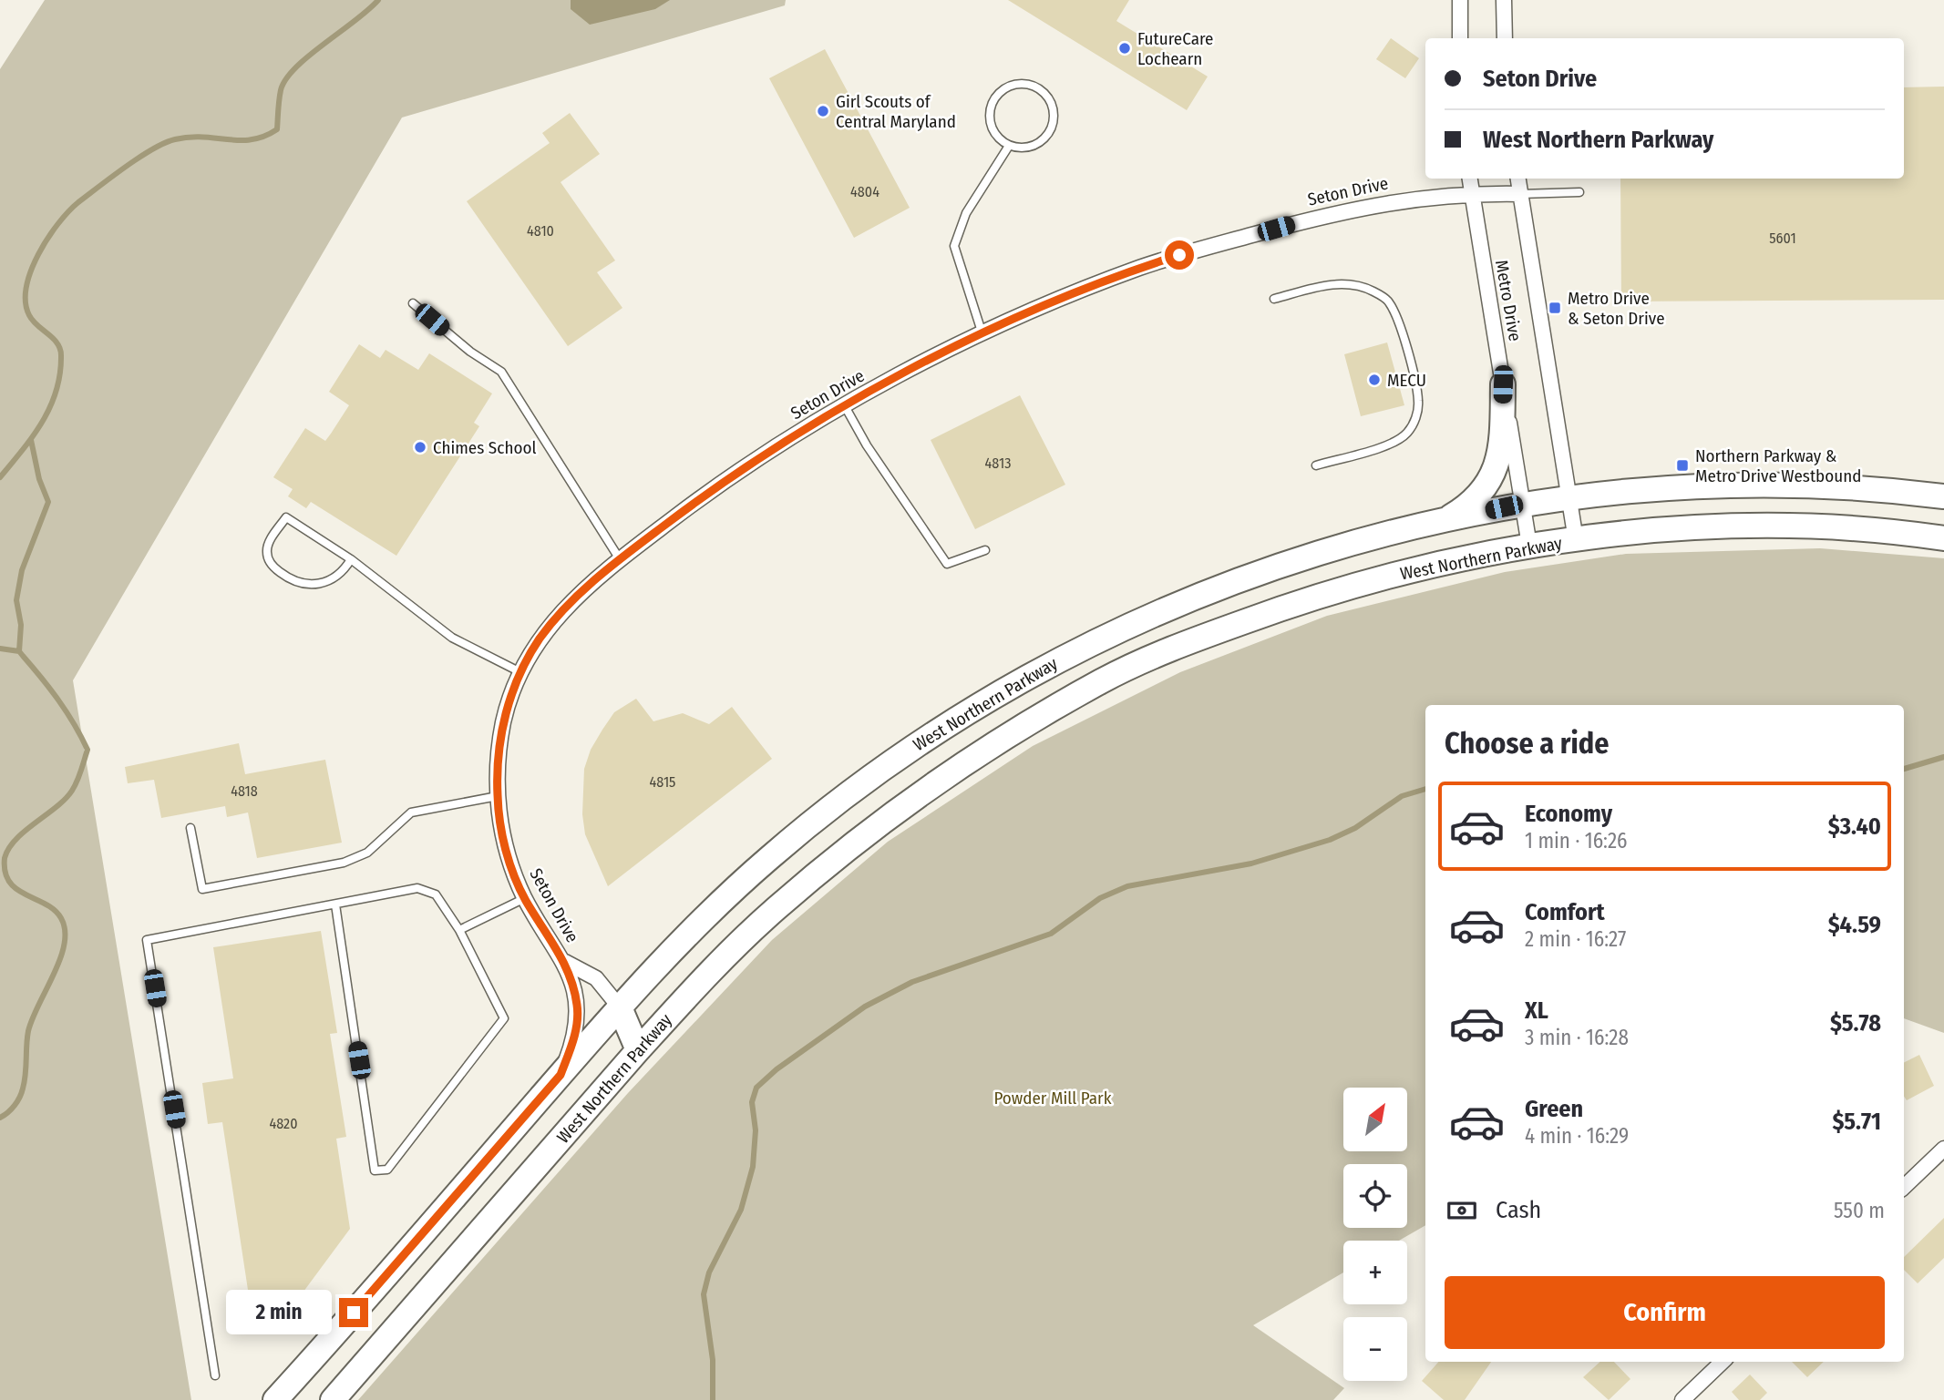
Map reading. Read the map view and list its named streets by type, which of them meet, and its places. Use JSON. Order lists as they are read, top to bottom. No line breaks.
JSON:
{"streets":{"main road":["West Northern Parkway"],"street":["Seton Drive","Metro Drive"]},"crossings":[["Seton Drive","Metro Drive"],["Seton Drive","West Northern Parkway"],["Metro Drive","West Northern Parkway"]],"parks":["Powder Mill Park"],"places":{"other":["FutureCare Lochearn","Girl Scouts of Central Maryland","MECU","Chimes School"],"transit":["Metro Drive & Seton Drive","Northern Parkway & Metro Drive Westbound"]},"house_numbers":["4804","4810","5601","4813","4815","4818","4820"],"north":"top right","page":{"banner":["Seton Drive","West Northern Parkway"],"heading":"Choose a ride","list":[{"name":"Economy","note":"1 min · 16:26","value":"$3.40"},{"name":"Comfort","note":"2 min · 16:27","value":"$4.59"},{"name":"XL","note":"3 min · 16:28","value":"$5.78"},{"name":"Green","note":"4 min · 16:29","value":"$5.71"}],"map_buttons":["+","−"],"pay":["Cash","550 m"],"buttons":"Confirm","bubble":"2 min"}}
